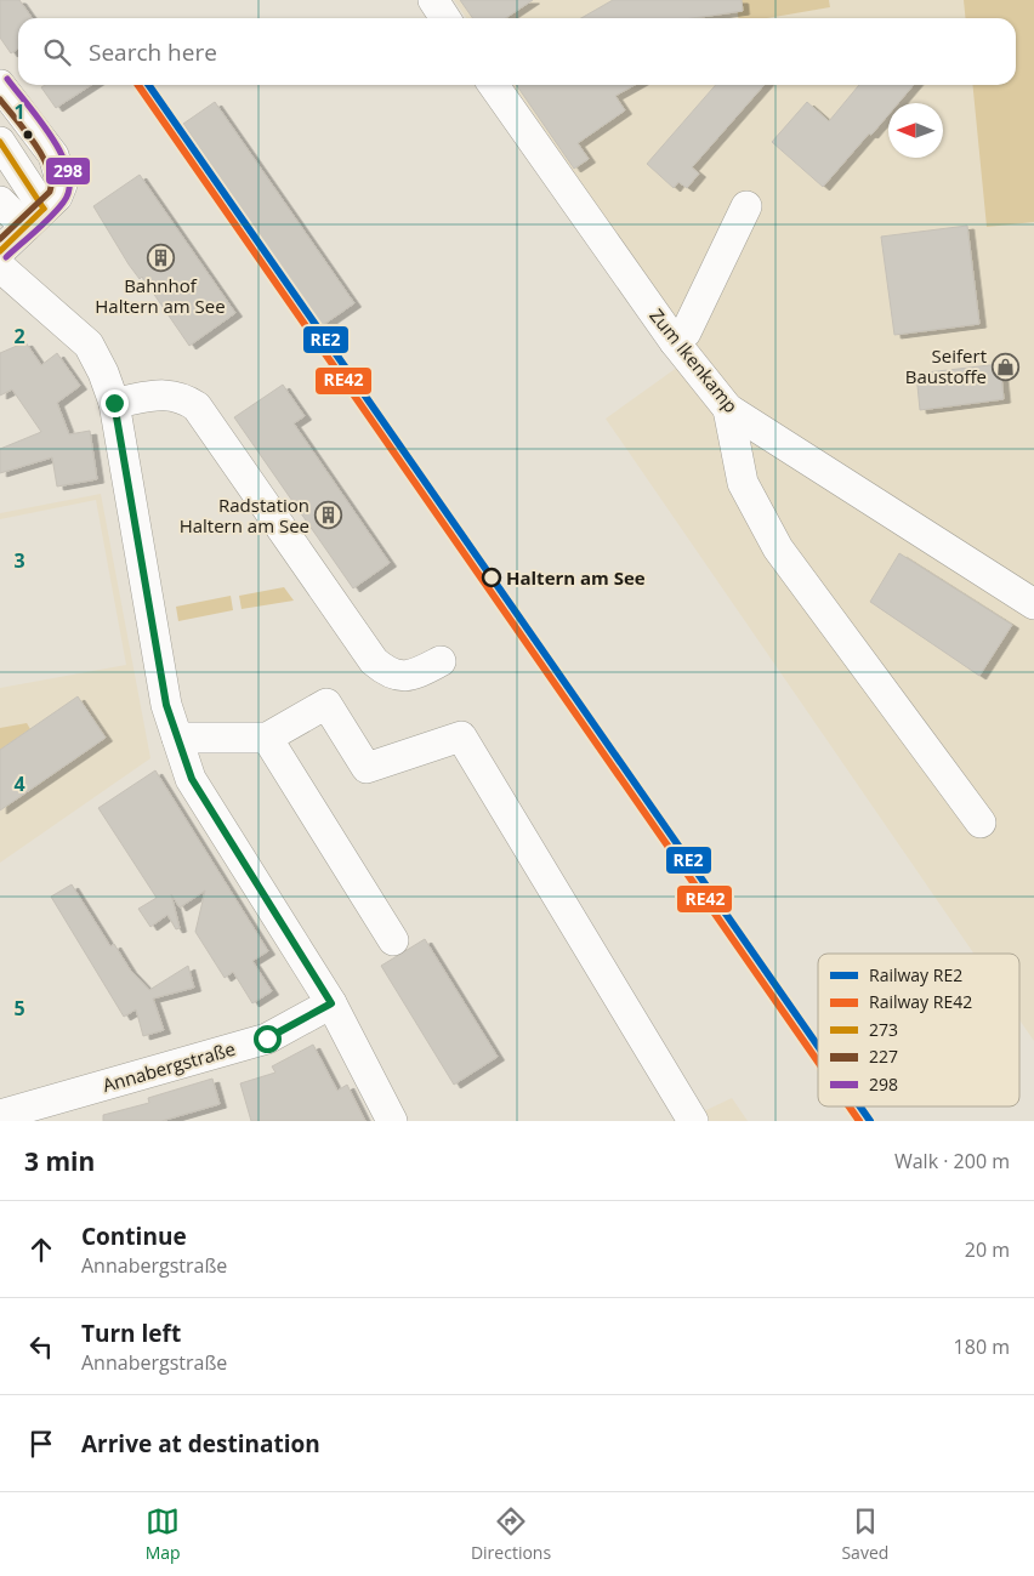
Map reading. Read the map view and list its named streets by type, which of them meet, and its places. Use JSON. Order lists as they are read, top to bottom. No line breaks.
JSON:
{"streets":{"street":["Zum Ikenkamp","Annabergstraße"]},"places":{"building":["Bahnhof Haltern am See","Radstation Haltern am See"],"shop":["Seifert Baustoffe"],"other":["Haltern am See"]},"lines":["transit line 298","rail line RE2","rail line RE42","transit line 227","transit line 273"],"legend":["Railway RE2","Railway RE42","273","227","298"],"north":"left","page":{"search":"Search here","heading":["3 min","Walk · 200 m"],"list":[["Continue","Annabergstraße","20 m"],["Turn left","Annabergstraße","180 m"],"Arrive at destination"],"nav":["Map","Directions","Saved"]},"grid":{"rows":["1","2","3","4","5"]}}
